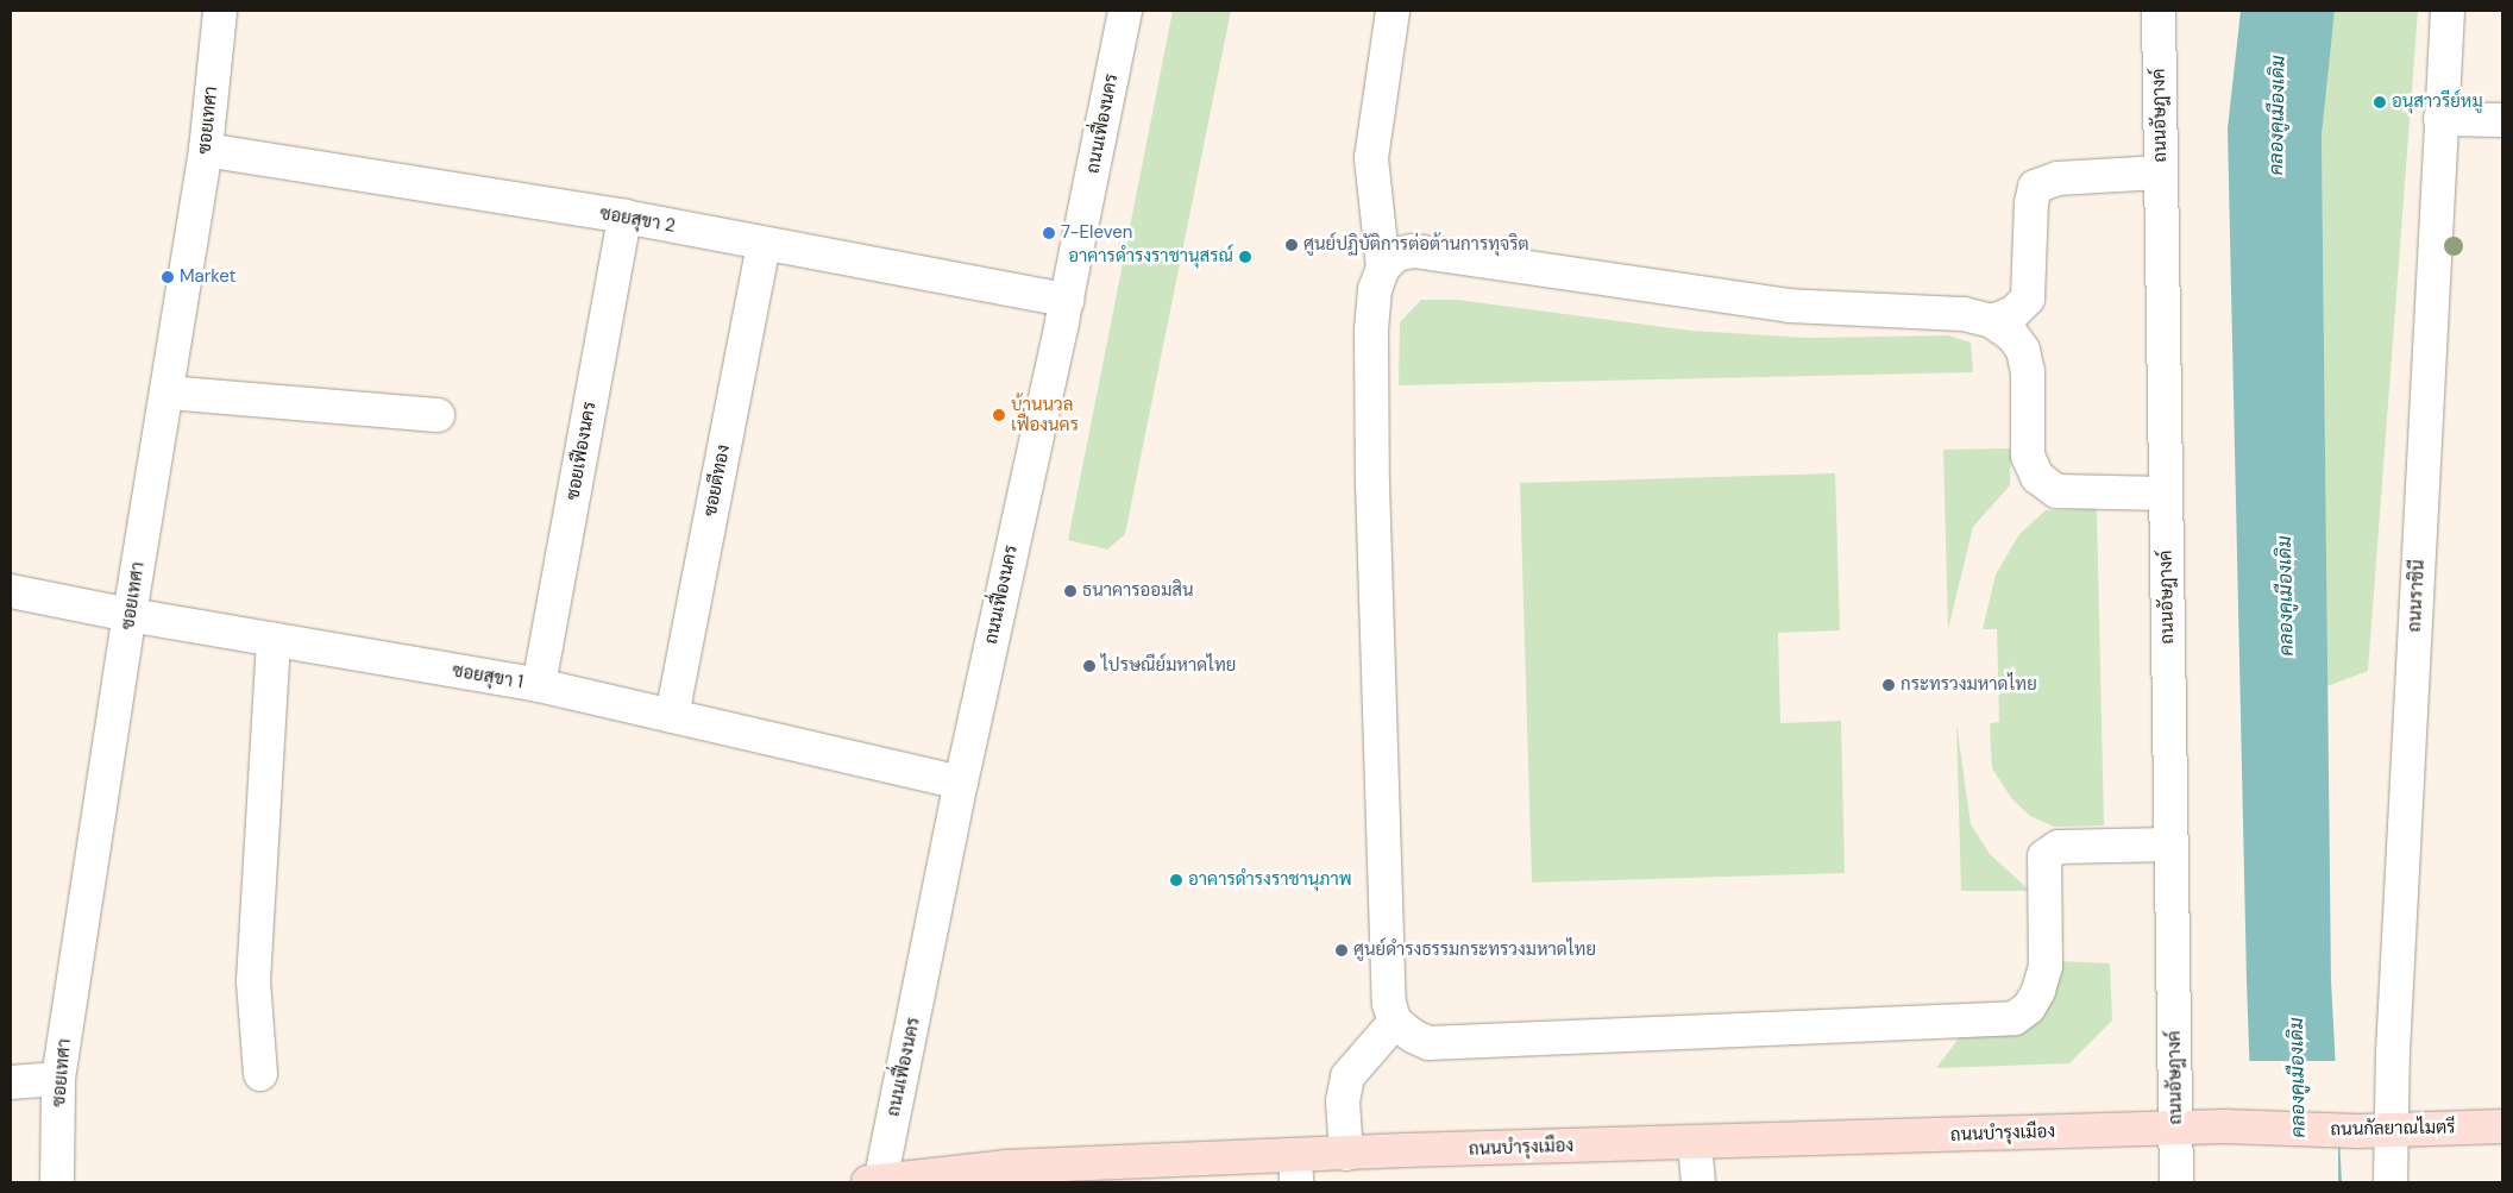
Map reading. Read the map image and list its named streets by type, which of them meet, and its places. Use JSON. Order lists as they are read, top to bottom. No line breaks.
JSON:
{"streets":{"main road":["ถนนกัลยาณไมตรี","ถนนบำรุงเมือง"],"street":["ถนนอัษฎางค์","ซอยเทศา","ถนนเฟื่องนคร","ซอยสุขา 2","ซอยเฟืองนคร","ซอยตีทอง","ถนนราชินี","ซอยสุขา 1"]},"crossings":[["ถนนอัษฎางค์","ถนนกัลยาณไมตรี"],["ถนนอัษฎางค์","ถนนบำรุงเมือง"],["ซอยเทศา","ซอยสุขา 2"],["ซอยเทศา","ซอยสุขา 1"],["ถนนเฟื่องนคร","ซอยสุขา 2"],["ถนนเฟื่องนคร","ซอยสุขา 1"],["ถนนเฟื่องนคร","ถนนบำรุงเมือง"],["ซอยสุขา 2","ซอยเฟืองนคร"],["ซอยสุขา 2","ซอยตีทอง"],["ซอยเฟืองนคร","ซอยสุขา 1"],["ซอยตีทอง","ซอยสุขา 1"],["ถนนราชินี","ถนนกัลยาณไมตรี"],["ถนนกัลยาณไมตรี","ถนนบำรุงเมือง"]],"water":["คลองคูเมืองเดิม"],"places":["อนุสาวรีย์หมู","7-Eleven","ศูนย์ปฏิบัติการต่อต้านการทุจริต","อาคารดำรงราชานุสรณ์","Market","บ้านนวล เฟื่องนคร","ธนาคารออมสิน","ไปรษณีย์มหาดไทย","กระทรวงมหาดไทย","อาคารดำรงราชานุภาพ","ศูนย์ดำรงธรรมกระทรวงมหาดไทย"]}
